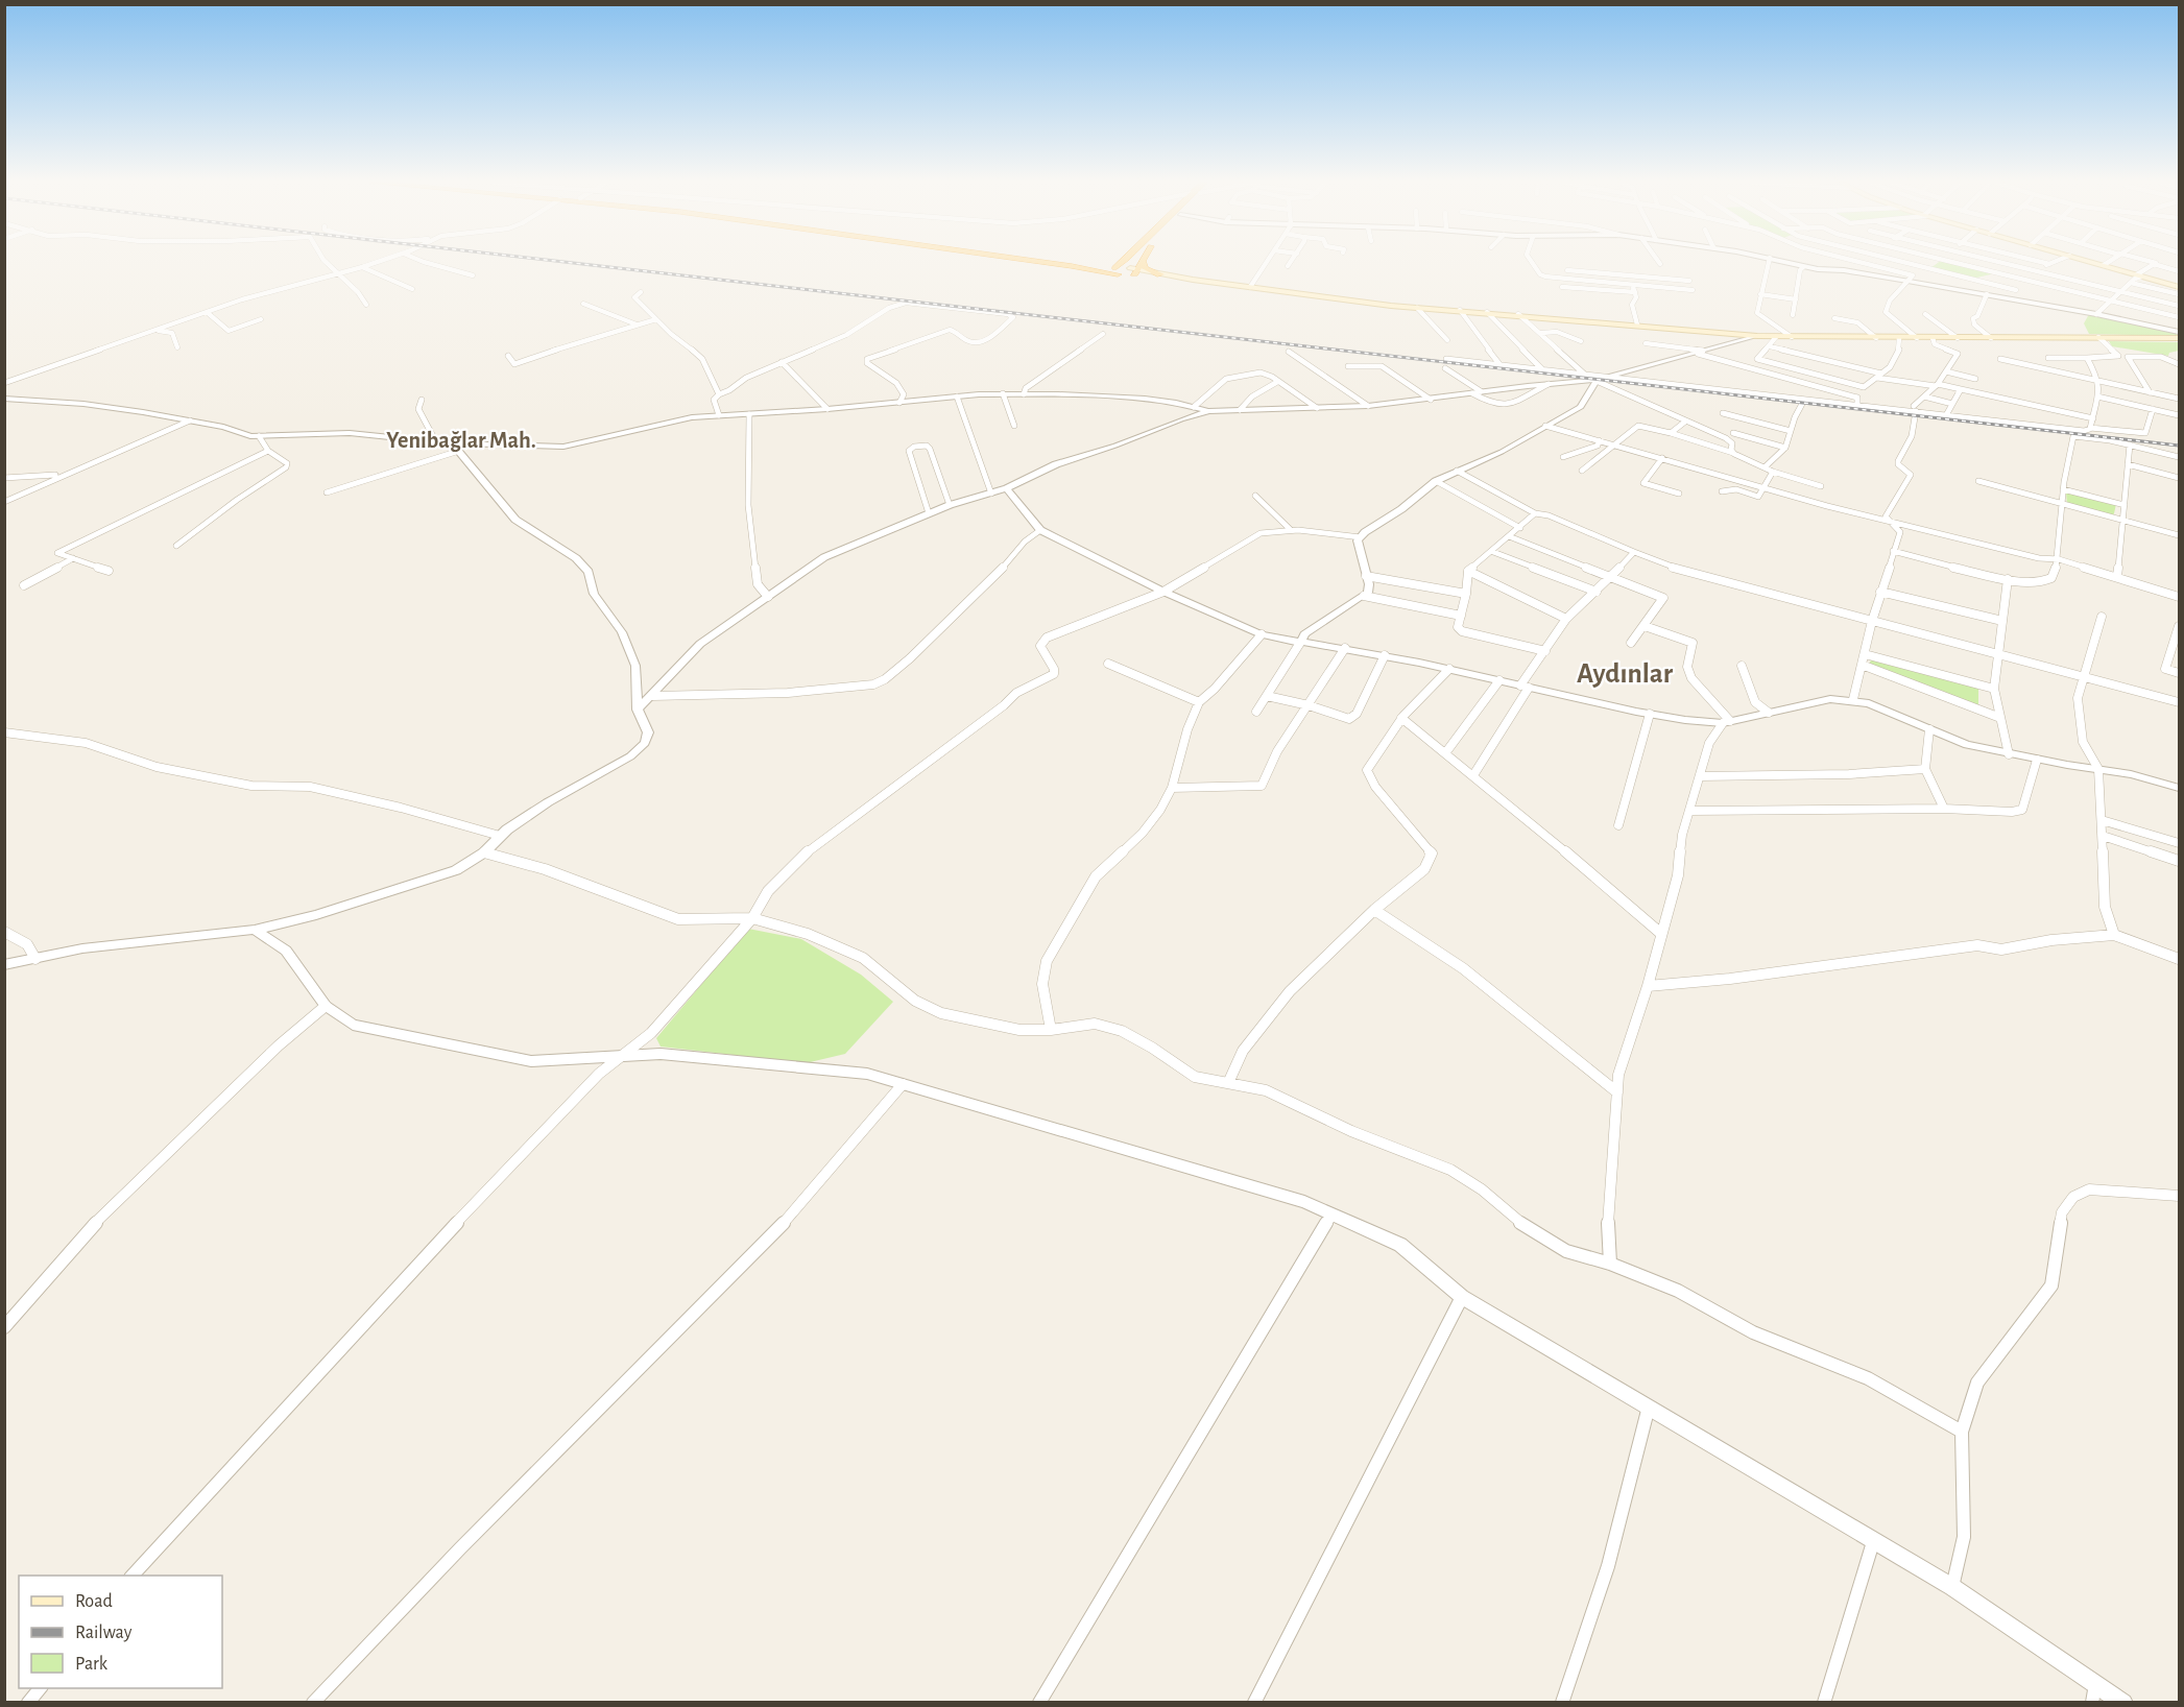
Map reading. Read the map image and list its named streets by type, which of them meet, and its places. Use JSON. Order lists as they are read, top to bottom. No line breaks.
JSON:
{"districts":["Yenibağlar Mah.","Aydınlar"],"legend":["Road","Railway","Park"]}
